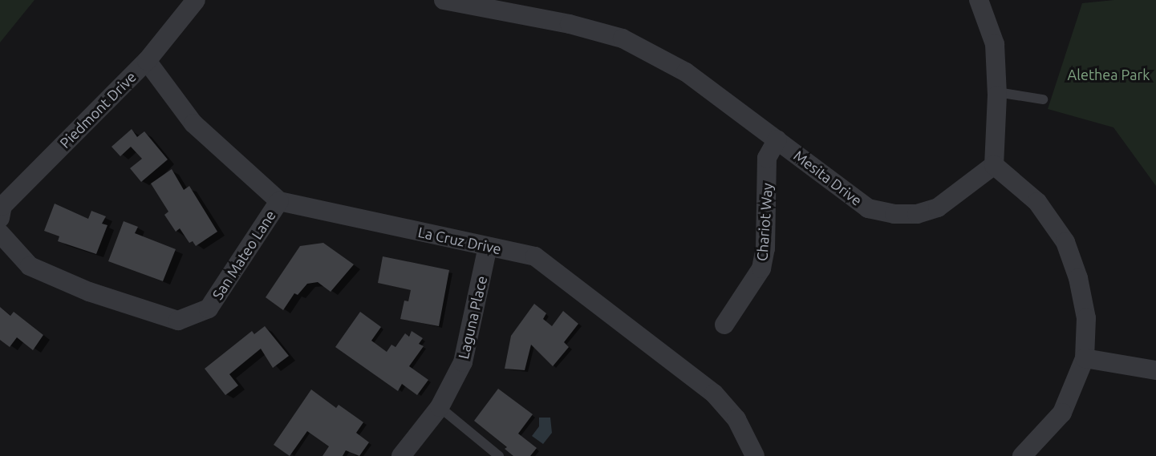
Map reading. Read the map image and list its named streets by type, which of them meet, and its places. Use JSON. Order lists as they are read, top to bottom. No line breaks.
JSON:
{"streets":{"street":["Piedmont Drive","Mesita Drive","Chariot Way","La Cruz Drive","San Mateo Lane","Laguna Place"]},"crossings":[["Piedmont Drive","La Cruz Drive"],["Mesita Drive","Chariot Way"],["La Cruz Drive","San Mateo Lane"],["La Cruz Drive","Laguna Place"]],"parks":["Alethea Park"]}
